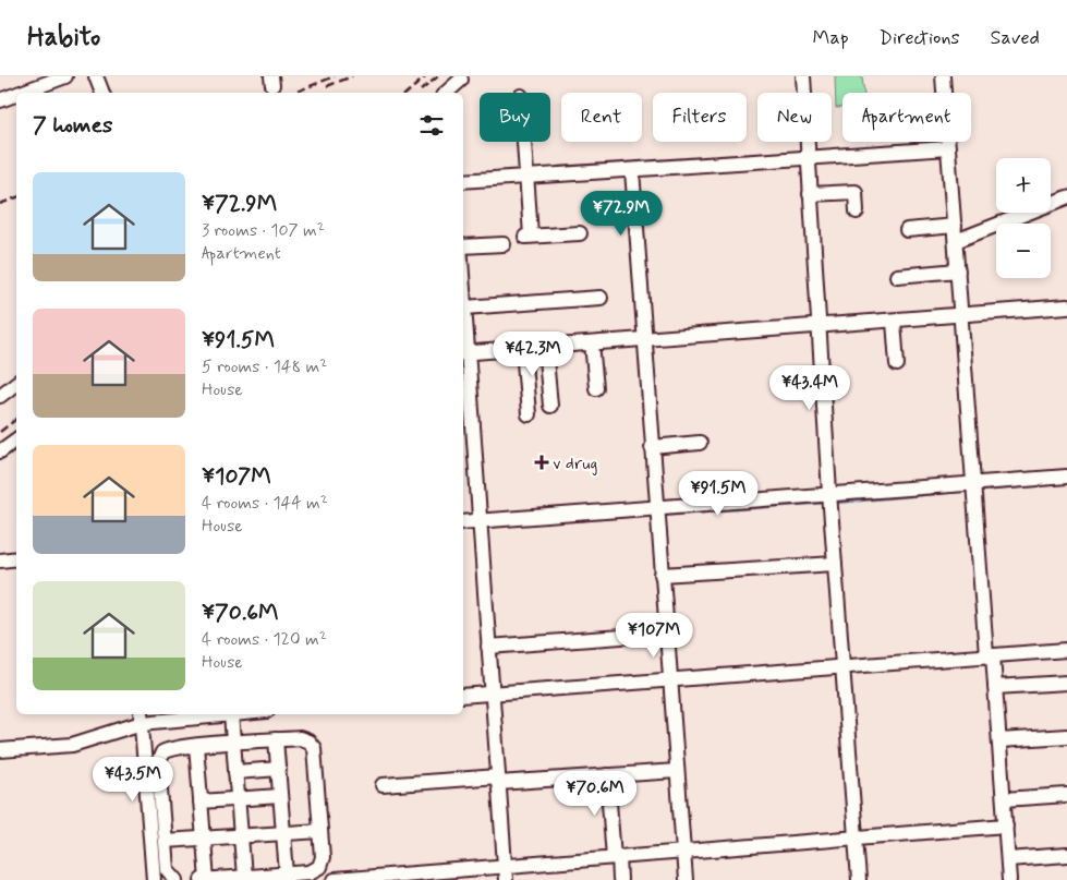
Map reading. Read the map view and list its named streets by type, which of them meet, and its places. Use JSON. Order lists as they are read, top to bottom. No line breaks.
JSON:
{"places":{"health":["v drug"]},"page":{"header":"Habito","nav":["Map","Directions","Saved"],"chip":["Buy","Rent","Filters","New","Apartment"],"heading":"7 homes","map_buttons":["+","−"],"list":[{"name":"¥72.9M","note":"3 rooms · 107 m² · Apartment"},{"name":"¥91.5M","note":"5 rooms · 148 m² · House"},{"name":"¥107M","note":"4 rooms · 144 m² · House"},{"name":"¥70.6M","note":"4 rooms · 120 m² · House"}],"price":["¥72.9M","¥42.3M","¥43.4M","¥91.5M","¥107M","¥43.5M","¥70.6M"]}}
